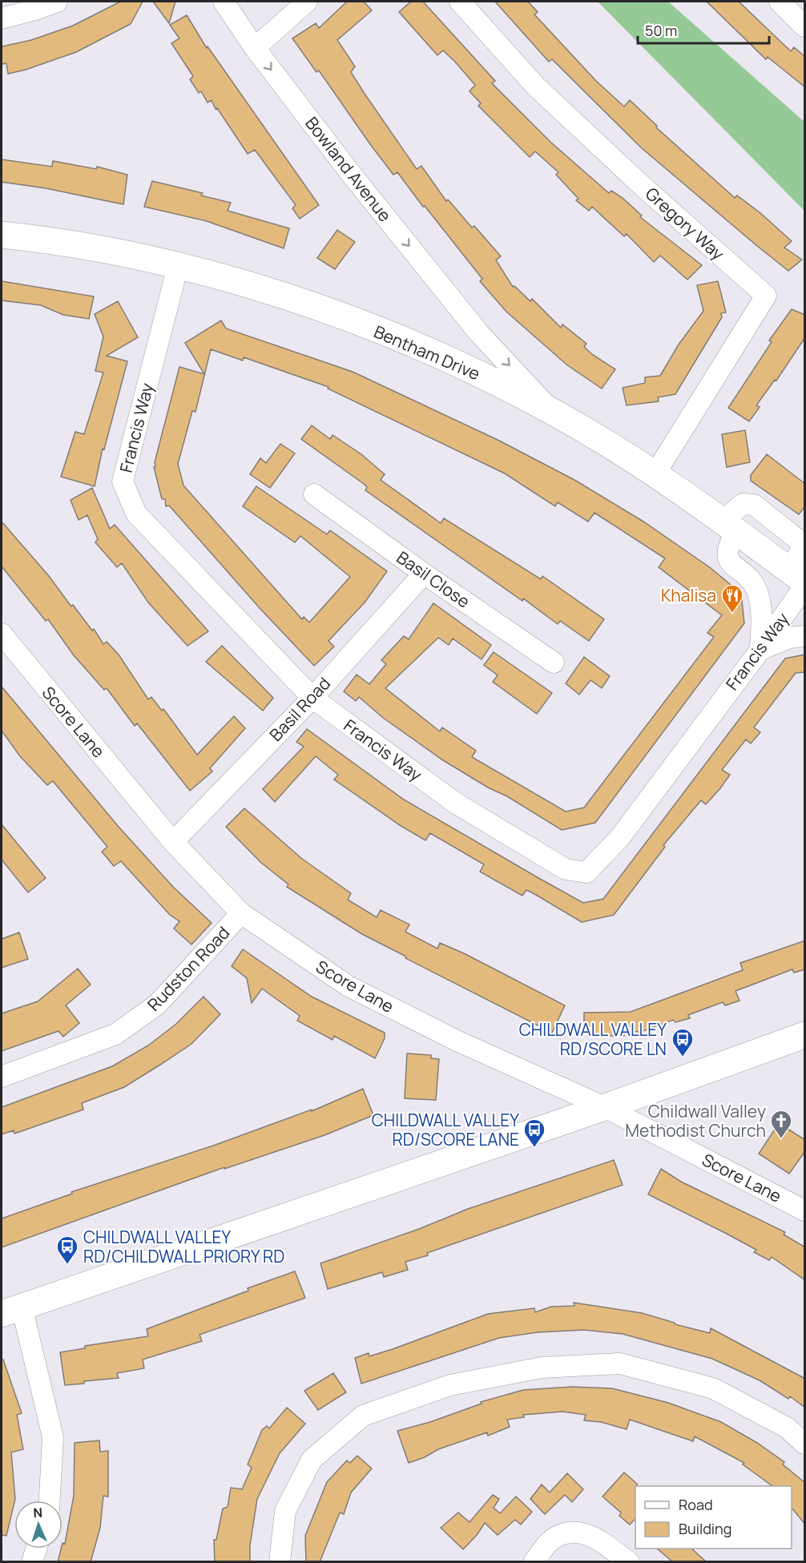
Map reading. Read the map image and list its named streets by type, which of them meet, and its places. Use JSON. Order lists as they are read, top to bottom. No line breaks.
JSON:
{"streets":{"street":["Bowland Avenue","Gregory Way","Bentham Drive","Francis Way","Basil Close","Basil Road","Score Lane","Rudston Road"]},"crossings":[["Bowland Avenue","Bentham Drive"],["Gregory Way","Bentham Drive"],["Bentham Drive","Francis Way"],["Francis Way","Basil Road"],["Basil Close","Basil Road"],["Basil Road","Score Lane"],["Score Lane","Rudston Road"]],"one_way":["Bowland Avenue"],"places":{"restaurant":["Khalisa"],"bus stop":["CHILDWALL VALLEY RD/SCORE LN","CHILDWALL VALLEY RD/SCORE LANE","CHILDWALL VALLEY RD/CHILDWALL PRIORY RD"],"church":["Childwall Valley Methodist Church"]},"legend":["Road","Building"],"scale_bar":"50 m","north":"top"}
